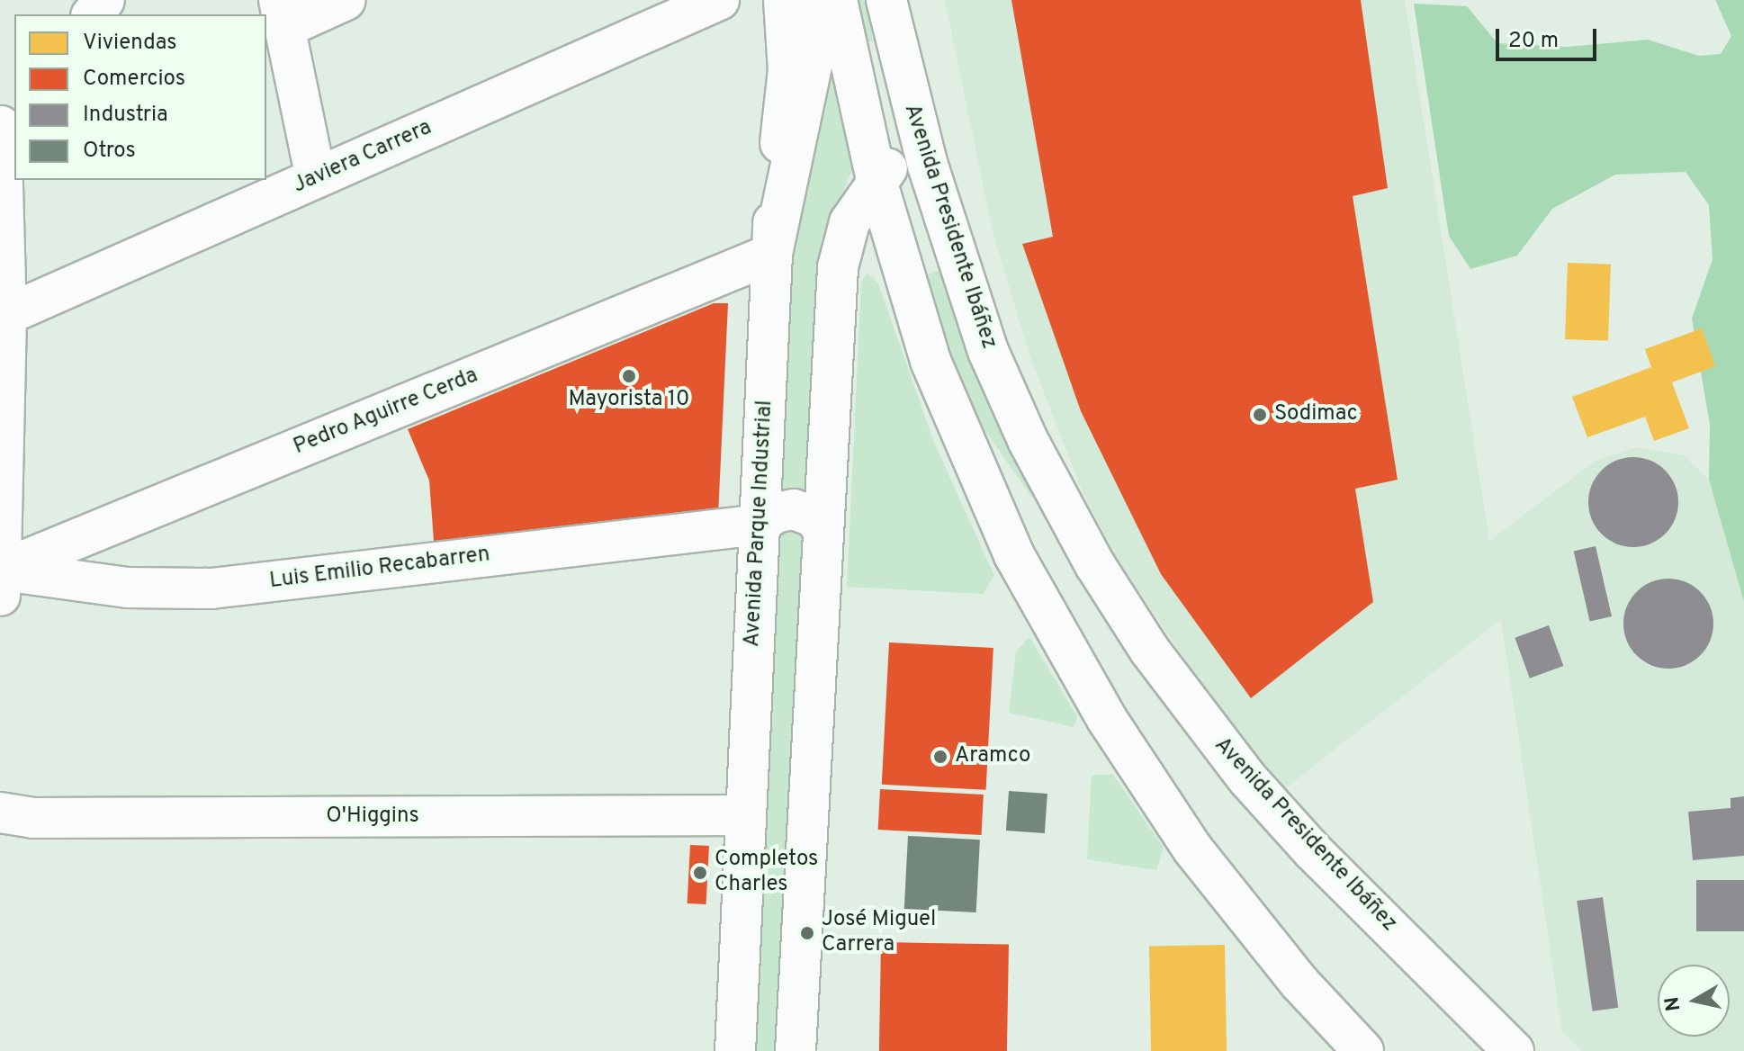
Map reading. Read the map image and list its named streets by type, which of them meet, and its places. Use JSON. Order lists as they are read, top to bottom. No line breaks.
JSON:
{"streets":{"main road":["Javiera Carrera","Avenida Presidente Ibáñez","Pedro Aguirre Cerda","Avenida Parque Industrial","Luis Emilio Recabarren","O'Higgins"]},"crossings":[["Pedro Aguirre Cerda","Avenida Parque Industrial"],["Pedro Aguirre Cerda","Luis Emilio Recabarren"],["Avenida Parque Industrial","Luis Emilio Recabarren"],["Avenida Parque Industrial","O'Higgins"]],"places":["Mayorista 10","Sodimac","Aramco","Completos Charles","José Miguel Carrera"],"legend":["Viviendas","Comercios","Industria","Otros"],"scale_bar":"20 m","north":"left"}
